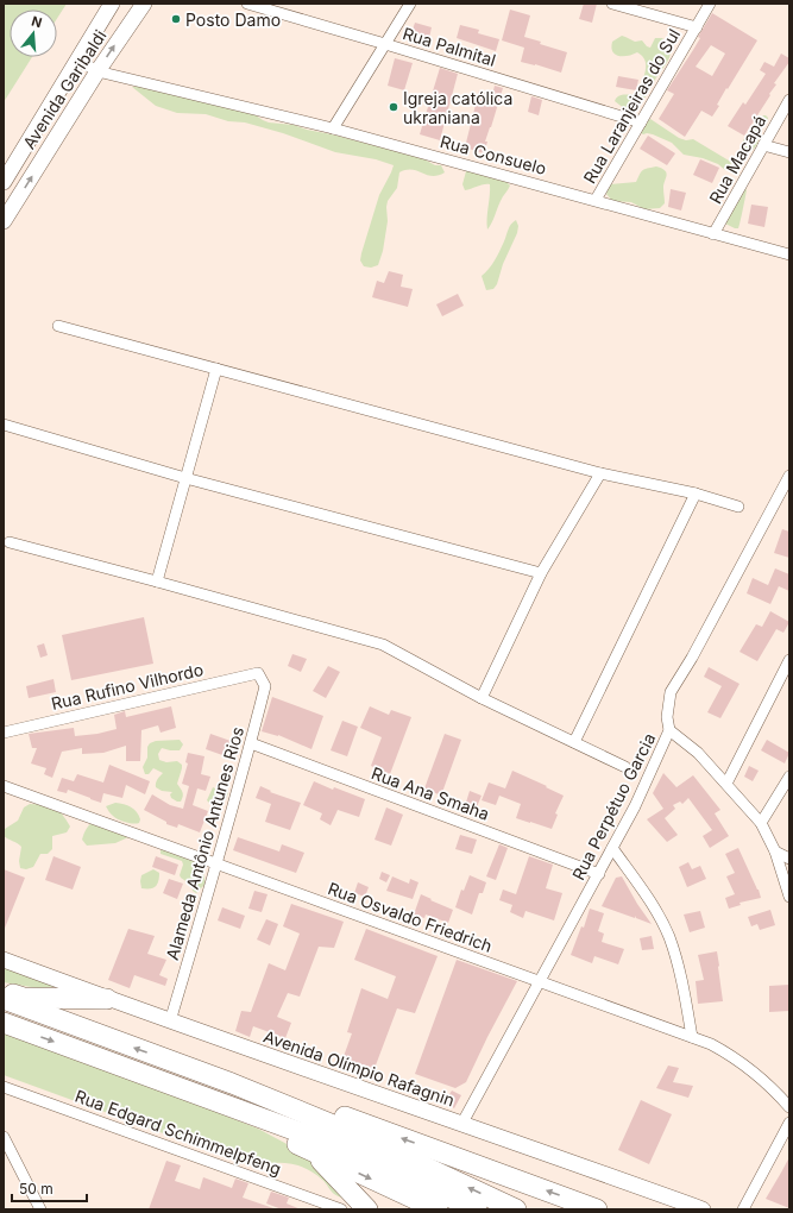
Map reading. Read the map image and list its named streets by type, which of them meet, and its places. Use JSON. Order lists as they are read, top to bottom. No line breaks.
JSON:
{"streets":{"street":["Rua Palmital","Avenida Garibaldi","Rua Laranjeiras do Sul","Rua Consuelo","Rua Macapá","Rua Rufino Vilhordo","Rua Ana Smaha","Rua Perpétuo Garcia","Alameda Antônio Antunes Rios","Rua Osvaldo Friedrich","Avenida Olímpio Rafagnin","Rua Edgard Schimmelpfeng"]},"crossings":[["Rua Palmital","Rua Laranjeiras do Sul"],["Avenida Garibaldi","Rua Consuelo"],["Rua Laranjeiras do Sul","Rua Consuelo"],["Rua Consuelo","Rua Macapá"],["Rua Rufino Vilhordo","Alameda Antônio Antunes Rios"],["Rua Ana Smaha","Rua Perpétuo Garcia"],["Rua Ana Smaha","Alameda Antônio Antunes Rios"],["Rua Perpétuo Garcia","Rua Osvaldo Friedrich"],["Rua Perpétuo Garcia","Avenida Olímpio Rafagnin"],["Alameda Antônio Antunes Rios","Rua Osvaldo Friedrich"],["Alameda Antônio Antunes Rios","Avenida Olímpio Rafagnin"]],"places":["Posto Damo","Igreja católica ukraniana"],"scale_bar":"50 m","north":"top"}
